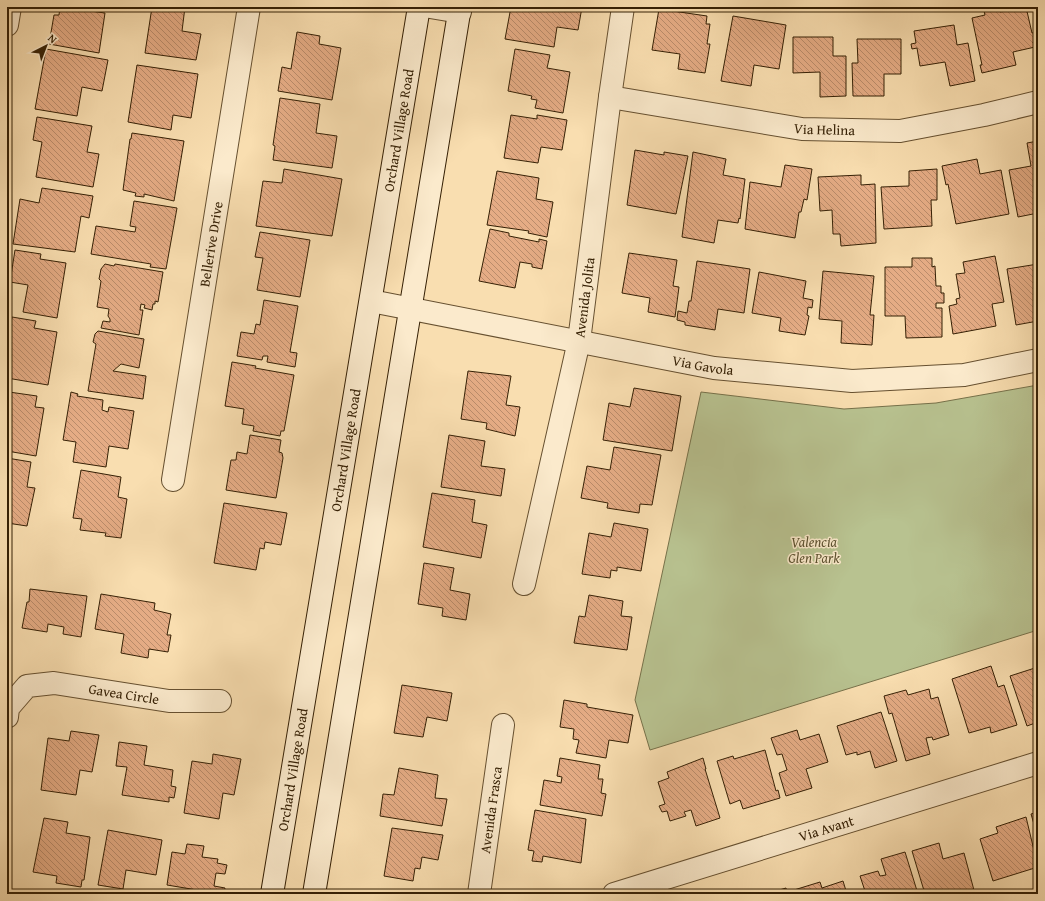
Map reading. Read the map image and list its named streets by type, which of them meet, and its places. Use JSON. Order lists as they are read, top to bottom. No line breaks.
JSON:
{"streets":{"street":["Via Helina","Orchard Village Road","Bellerive Drive","Avenida Jolita","Via Gavola","Gavea Circle","Avenida Frasca","Via Avant"]},"crossings":[["Via Helina","Avenida Jolita"],["Orchard Village Road","Via Gavola"],["Avenida Jolita","Via Gavola"]],"parks":["Valencia Glen Park"],"north":"top right"}
